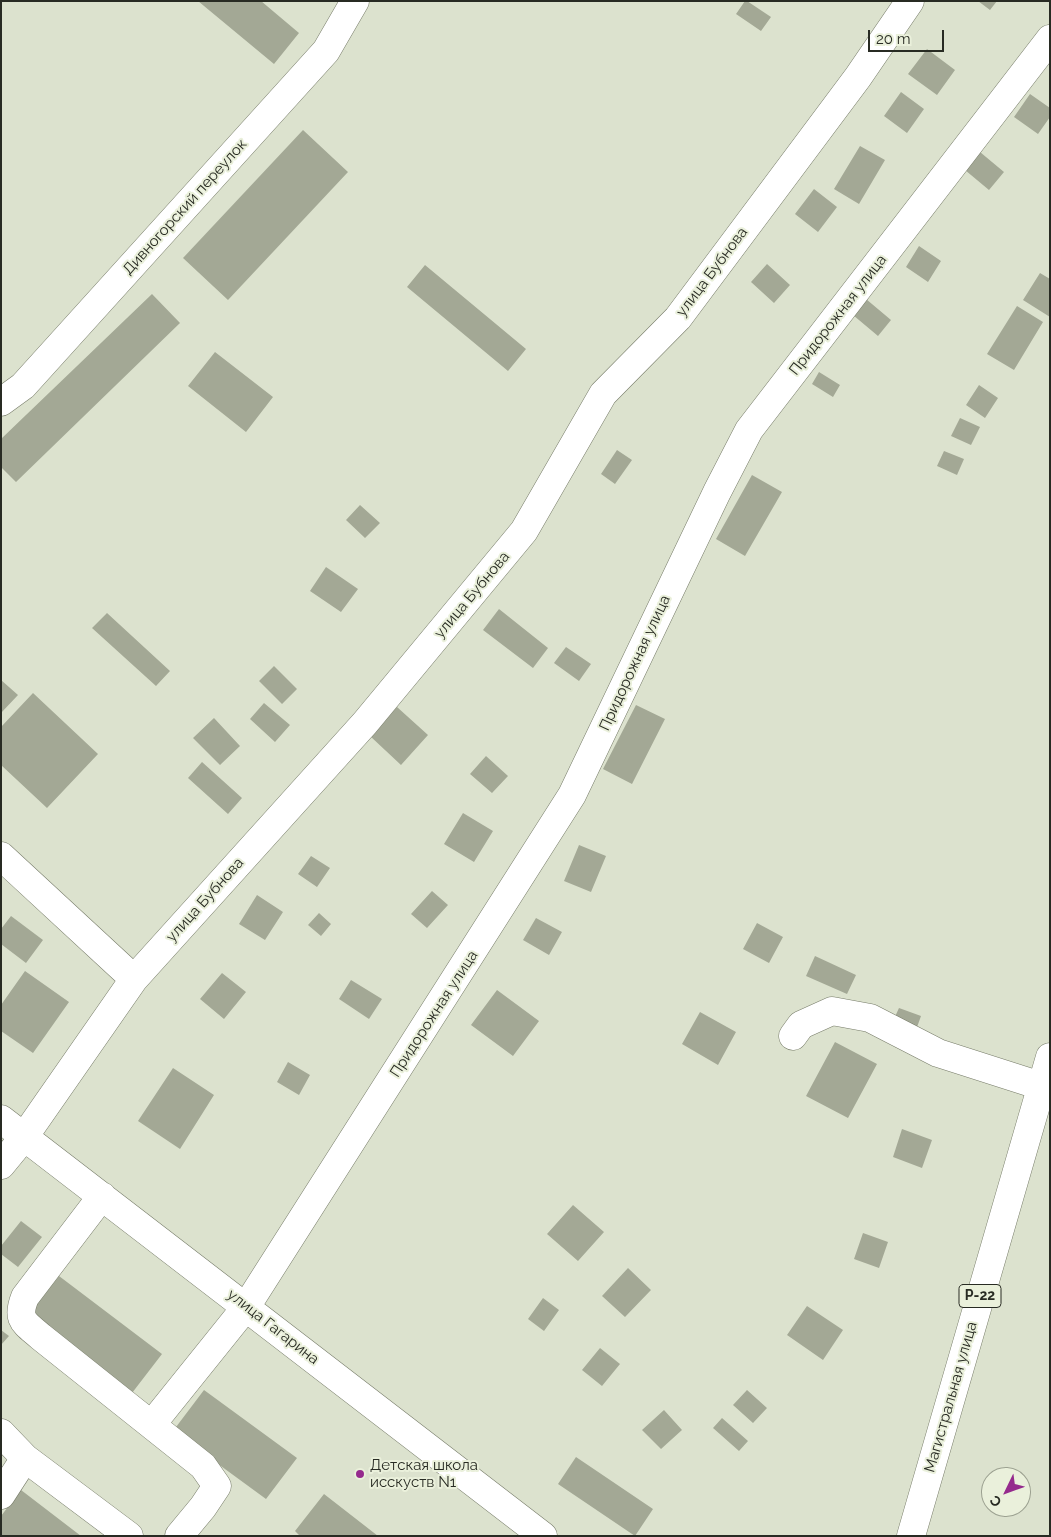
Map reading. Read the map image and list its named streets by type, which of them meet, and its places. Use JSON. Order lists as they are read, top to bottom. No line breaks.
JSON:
{"streets":{"main road":["Дивногорский переулок","улица Бубнова","Придорожная улица","Р-22","улица Гагарина","Магистральная улица"]},"crossings":[["улица Бубнова","улица Гагарина"],["Придорожная улица","улица Гагарина"]],"places":["Детская школа исскуств N1"],"scale_bar":"20 m","north":"bottom left"}
